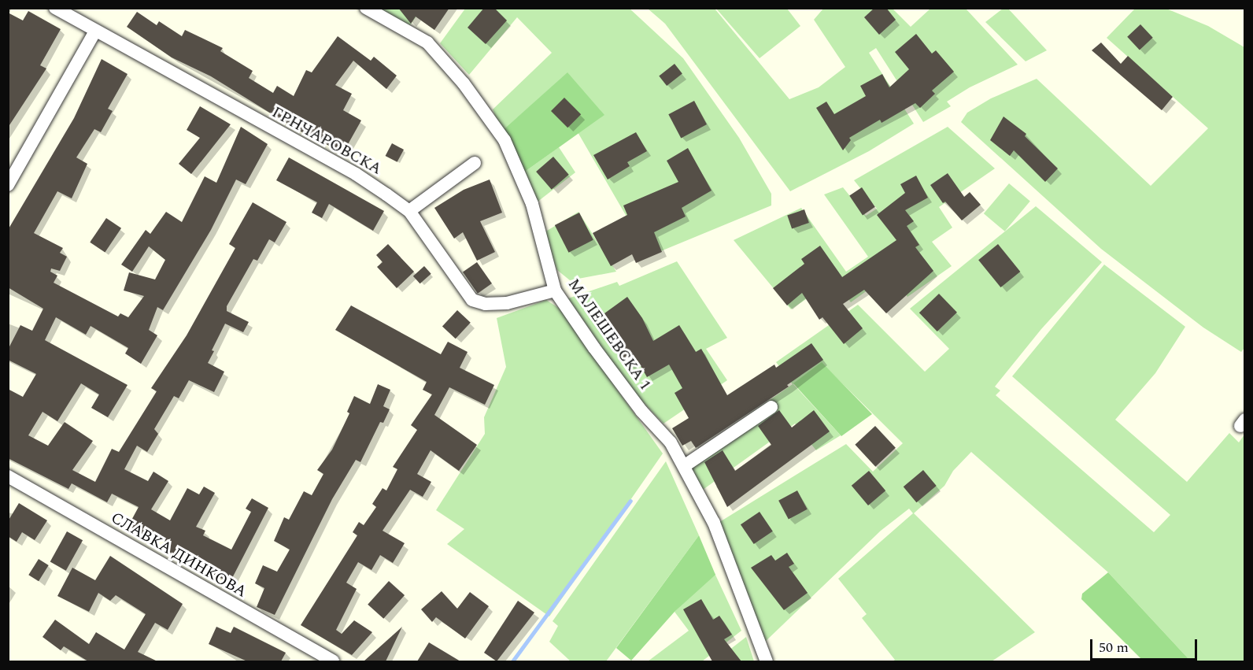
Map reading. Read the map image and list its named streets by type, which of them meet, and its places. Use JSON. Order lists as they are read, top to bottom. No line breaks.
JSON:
{"streets":{"street":["ГРНЧАРОВСКА","МАЛЕШЕВСКА 1","СЛАВКА ДИНКОВА"]},"crossings":[["ГРНЧАРОВСКА","МАЛЕШЕВСКА 1"]],"scale_bar":"50 m"}
